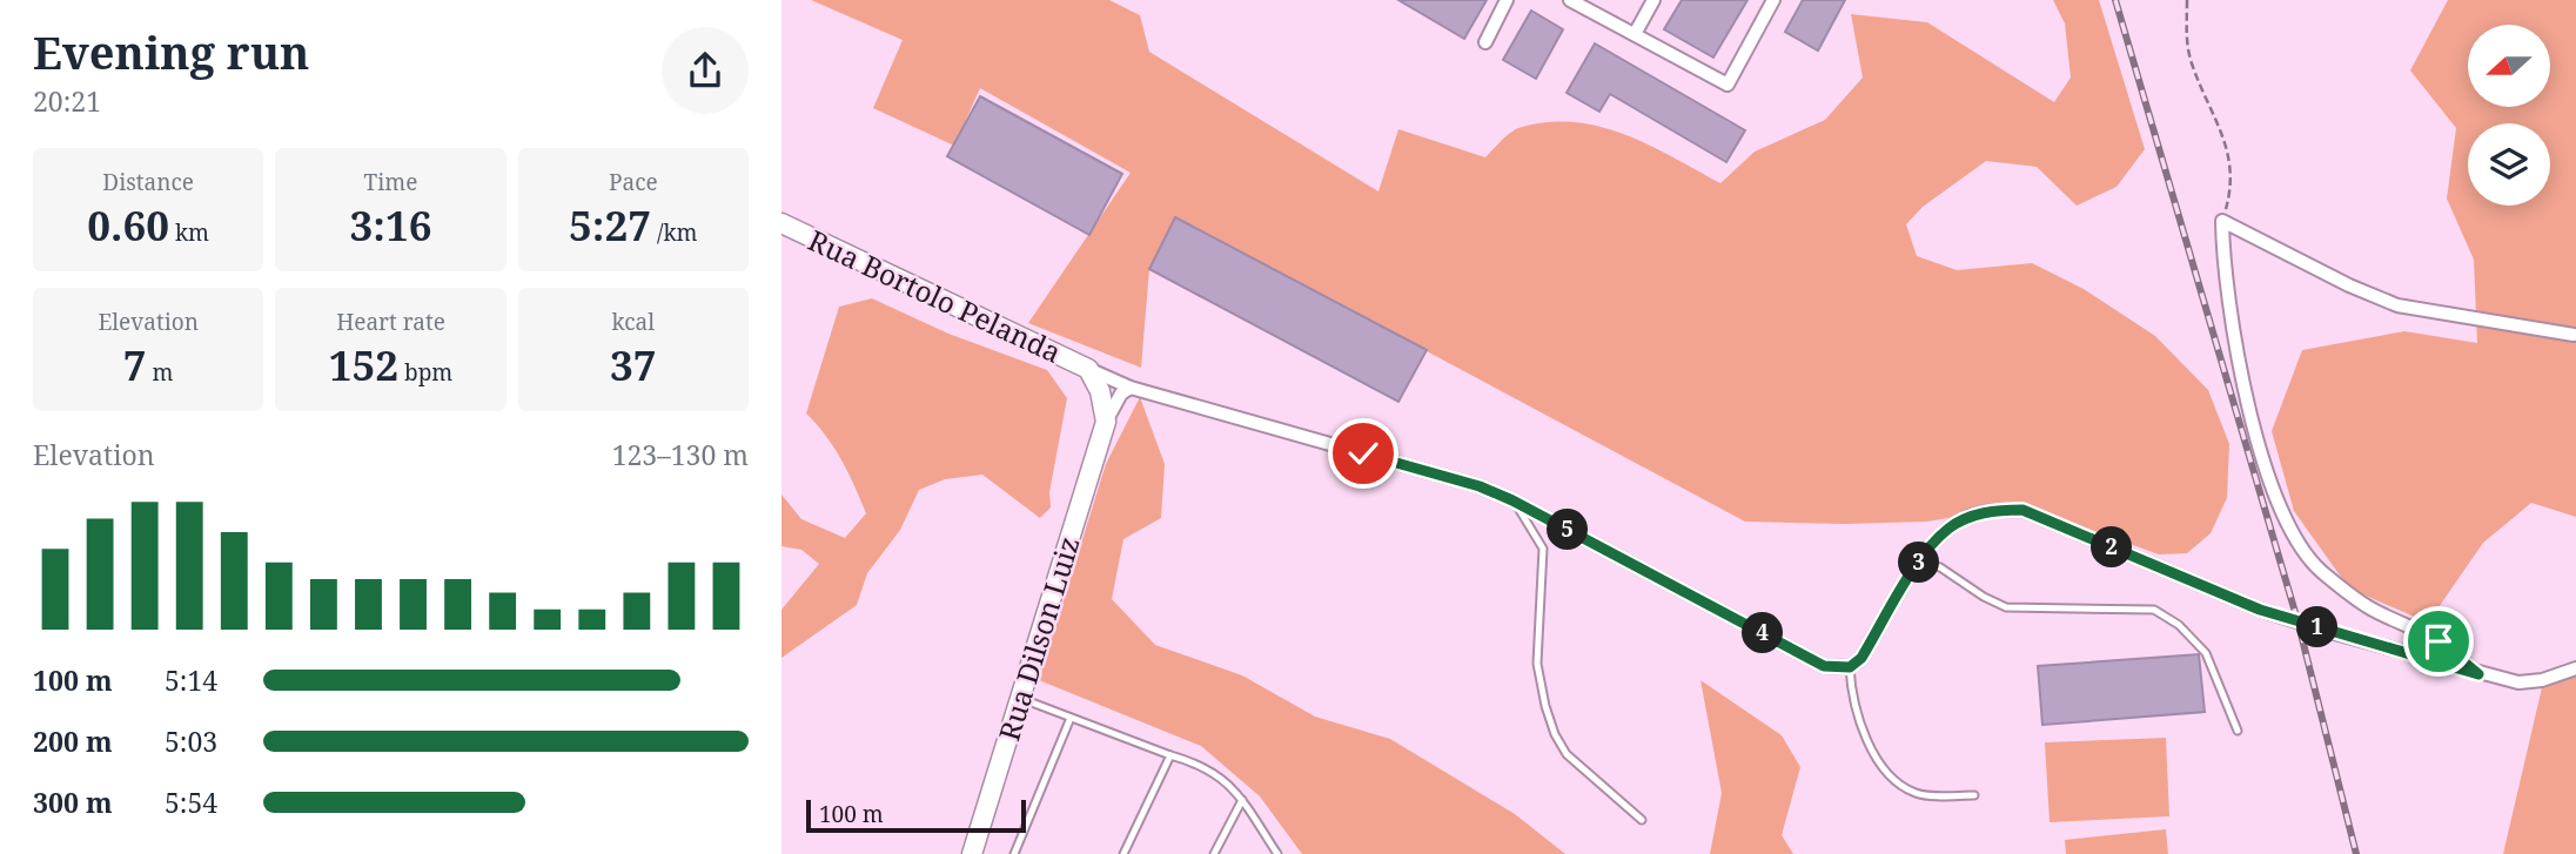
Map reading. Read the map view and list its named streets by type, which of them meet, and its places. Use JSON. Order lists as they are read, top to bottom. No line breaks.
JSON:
{"streets":{"street":["Rua Bortolo Pelanda","Rua Dilson Luiz"]},"crossings":[["Rua Bortolo Pelanda","Rua Dilson Luiz"]],"scale_bar":"100 m","north":"left","page":{"heading":["Evening run","20:21"],"stats":[["Distance","0.60 km"],["Time","3:16"],["Pace","5:27 /km"],["Elevation","7 m"],["Heart rate","152 bpm"],["kcal","37"]],"chart":["Elevation","123–130 m"],"pins":["5","2","3","1","4"],"list":[{"name":"100 m","note":"5:14"},{"name":"200 m","note":"5:03"},{"name":"300 m","note":"5:54"}],"scale":"100 m"}}
